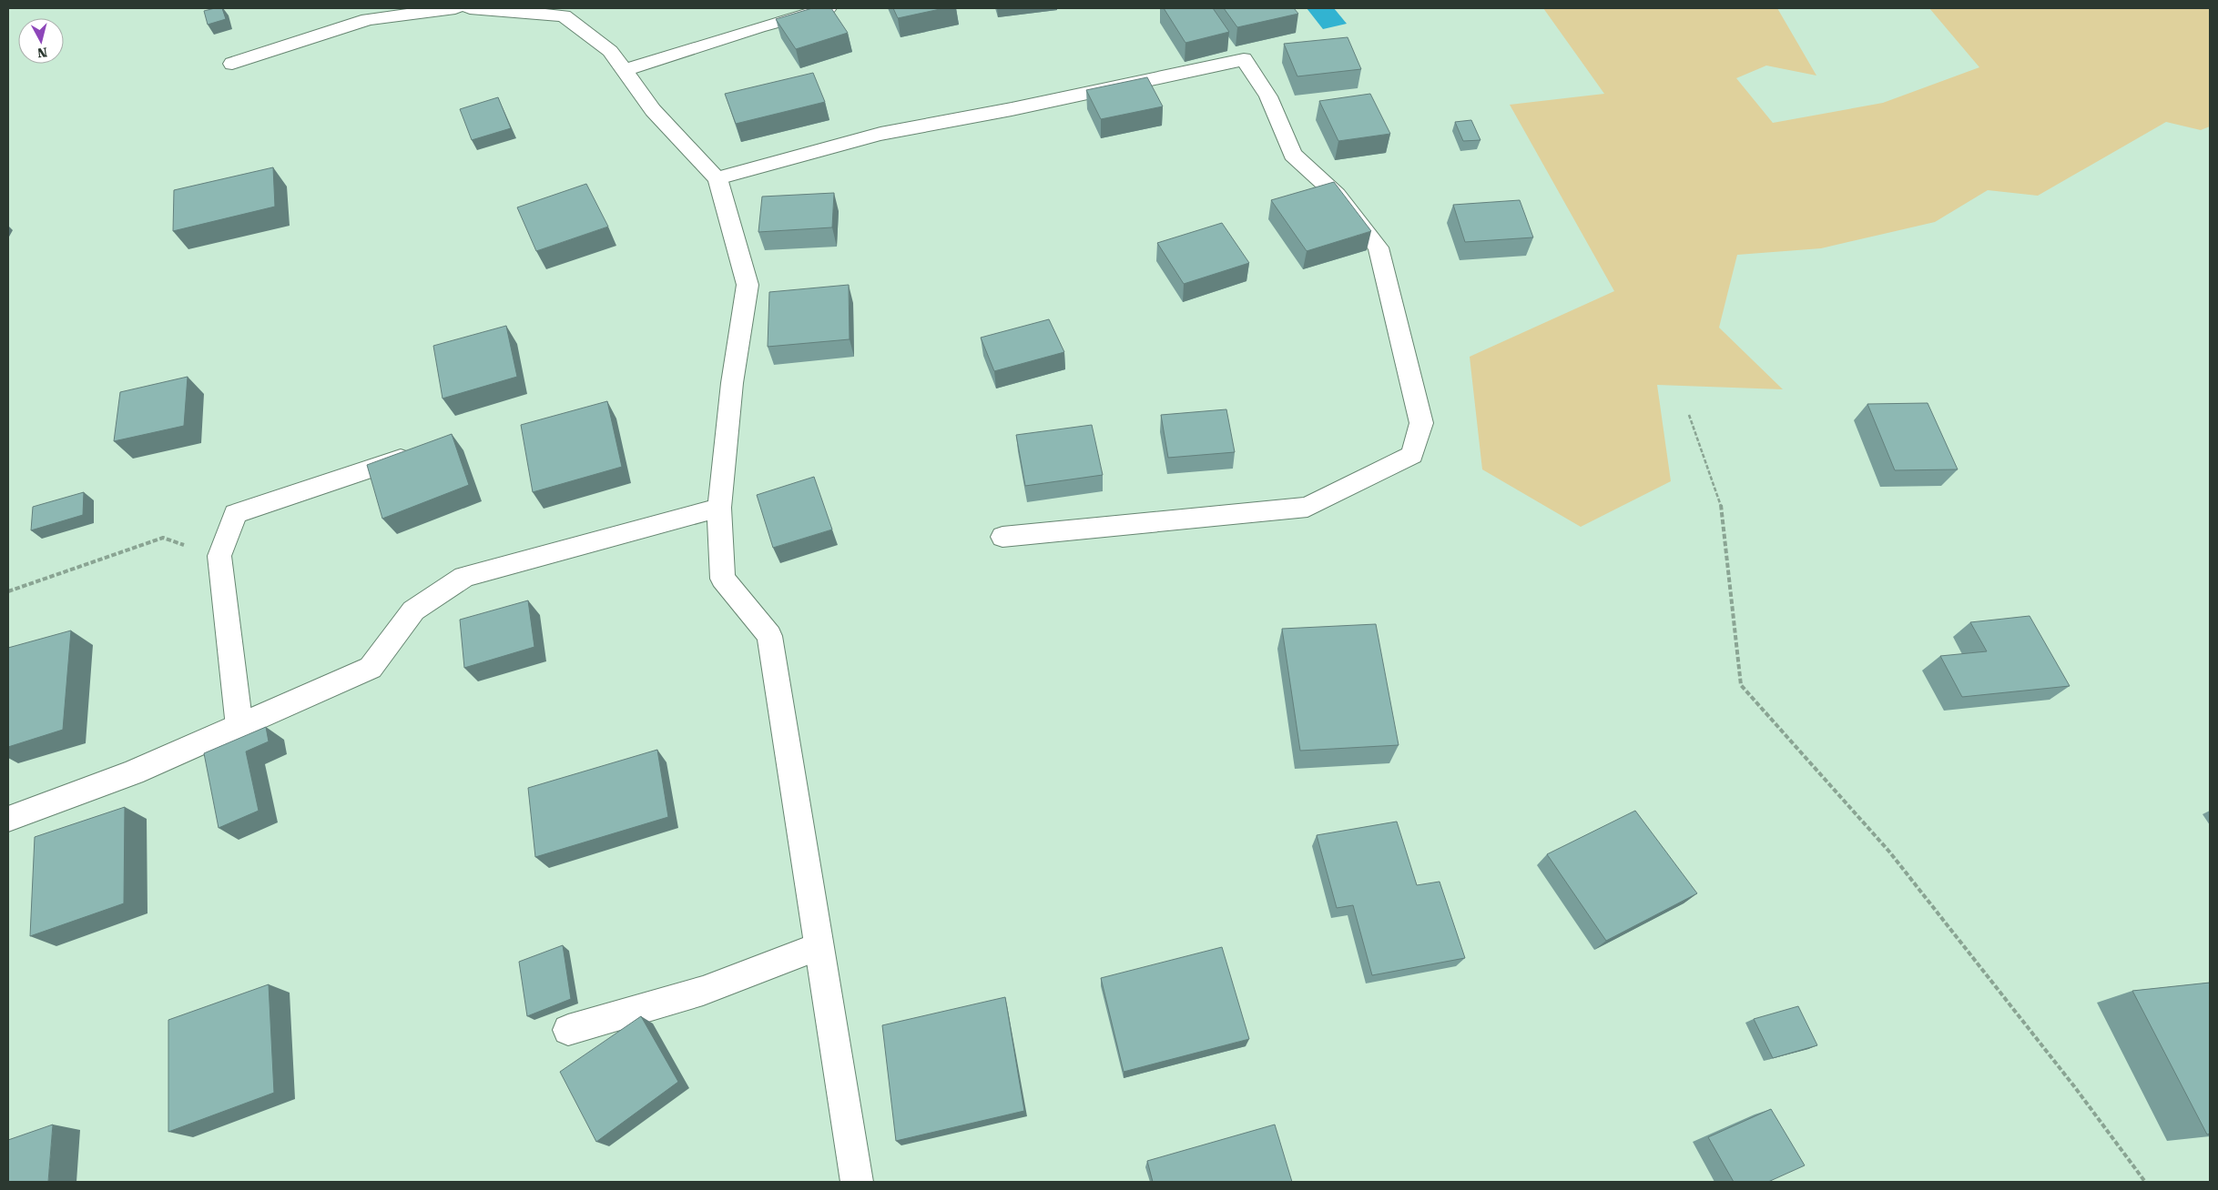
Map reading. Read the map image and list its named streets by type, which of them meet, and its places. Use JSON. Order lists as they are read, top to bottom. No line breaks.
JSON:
{"north":"bottom"}
